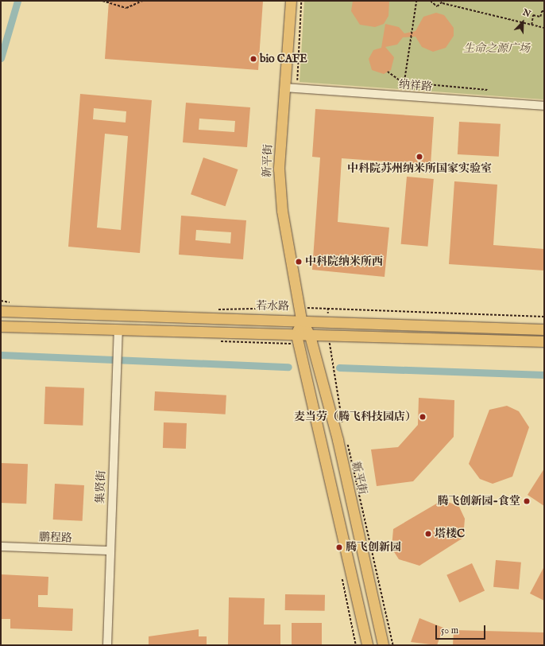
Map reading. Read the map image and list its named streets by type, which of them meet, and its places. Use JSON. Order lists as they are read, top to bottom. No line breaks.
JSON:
{"streets":{"main road":["新平街","若水路"],"street":["纳祥路","集贤街","鹏程路"]},"crossings":[["纳祥路","新平街"],["新平街","若水路"],["集贤街","鹏程路"]],"parks":["生命之源广场"],"places":["bio CAFE","中科院苏州纳米所国家实验室","中科院纳米所西","麦当劳（腾飞科技园店）","腾飞创新园-食堂","塔楼C","腾飞创新园"],"scale_bar":"50 m","north":"top right"}
